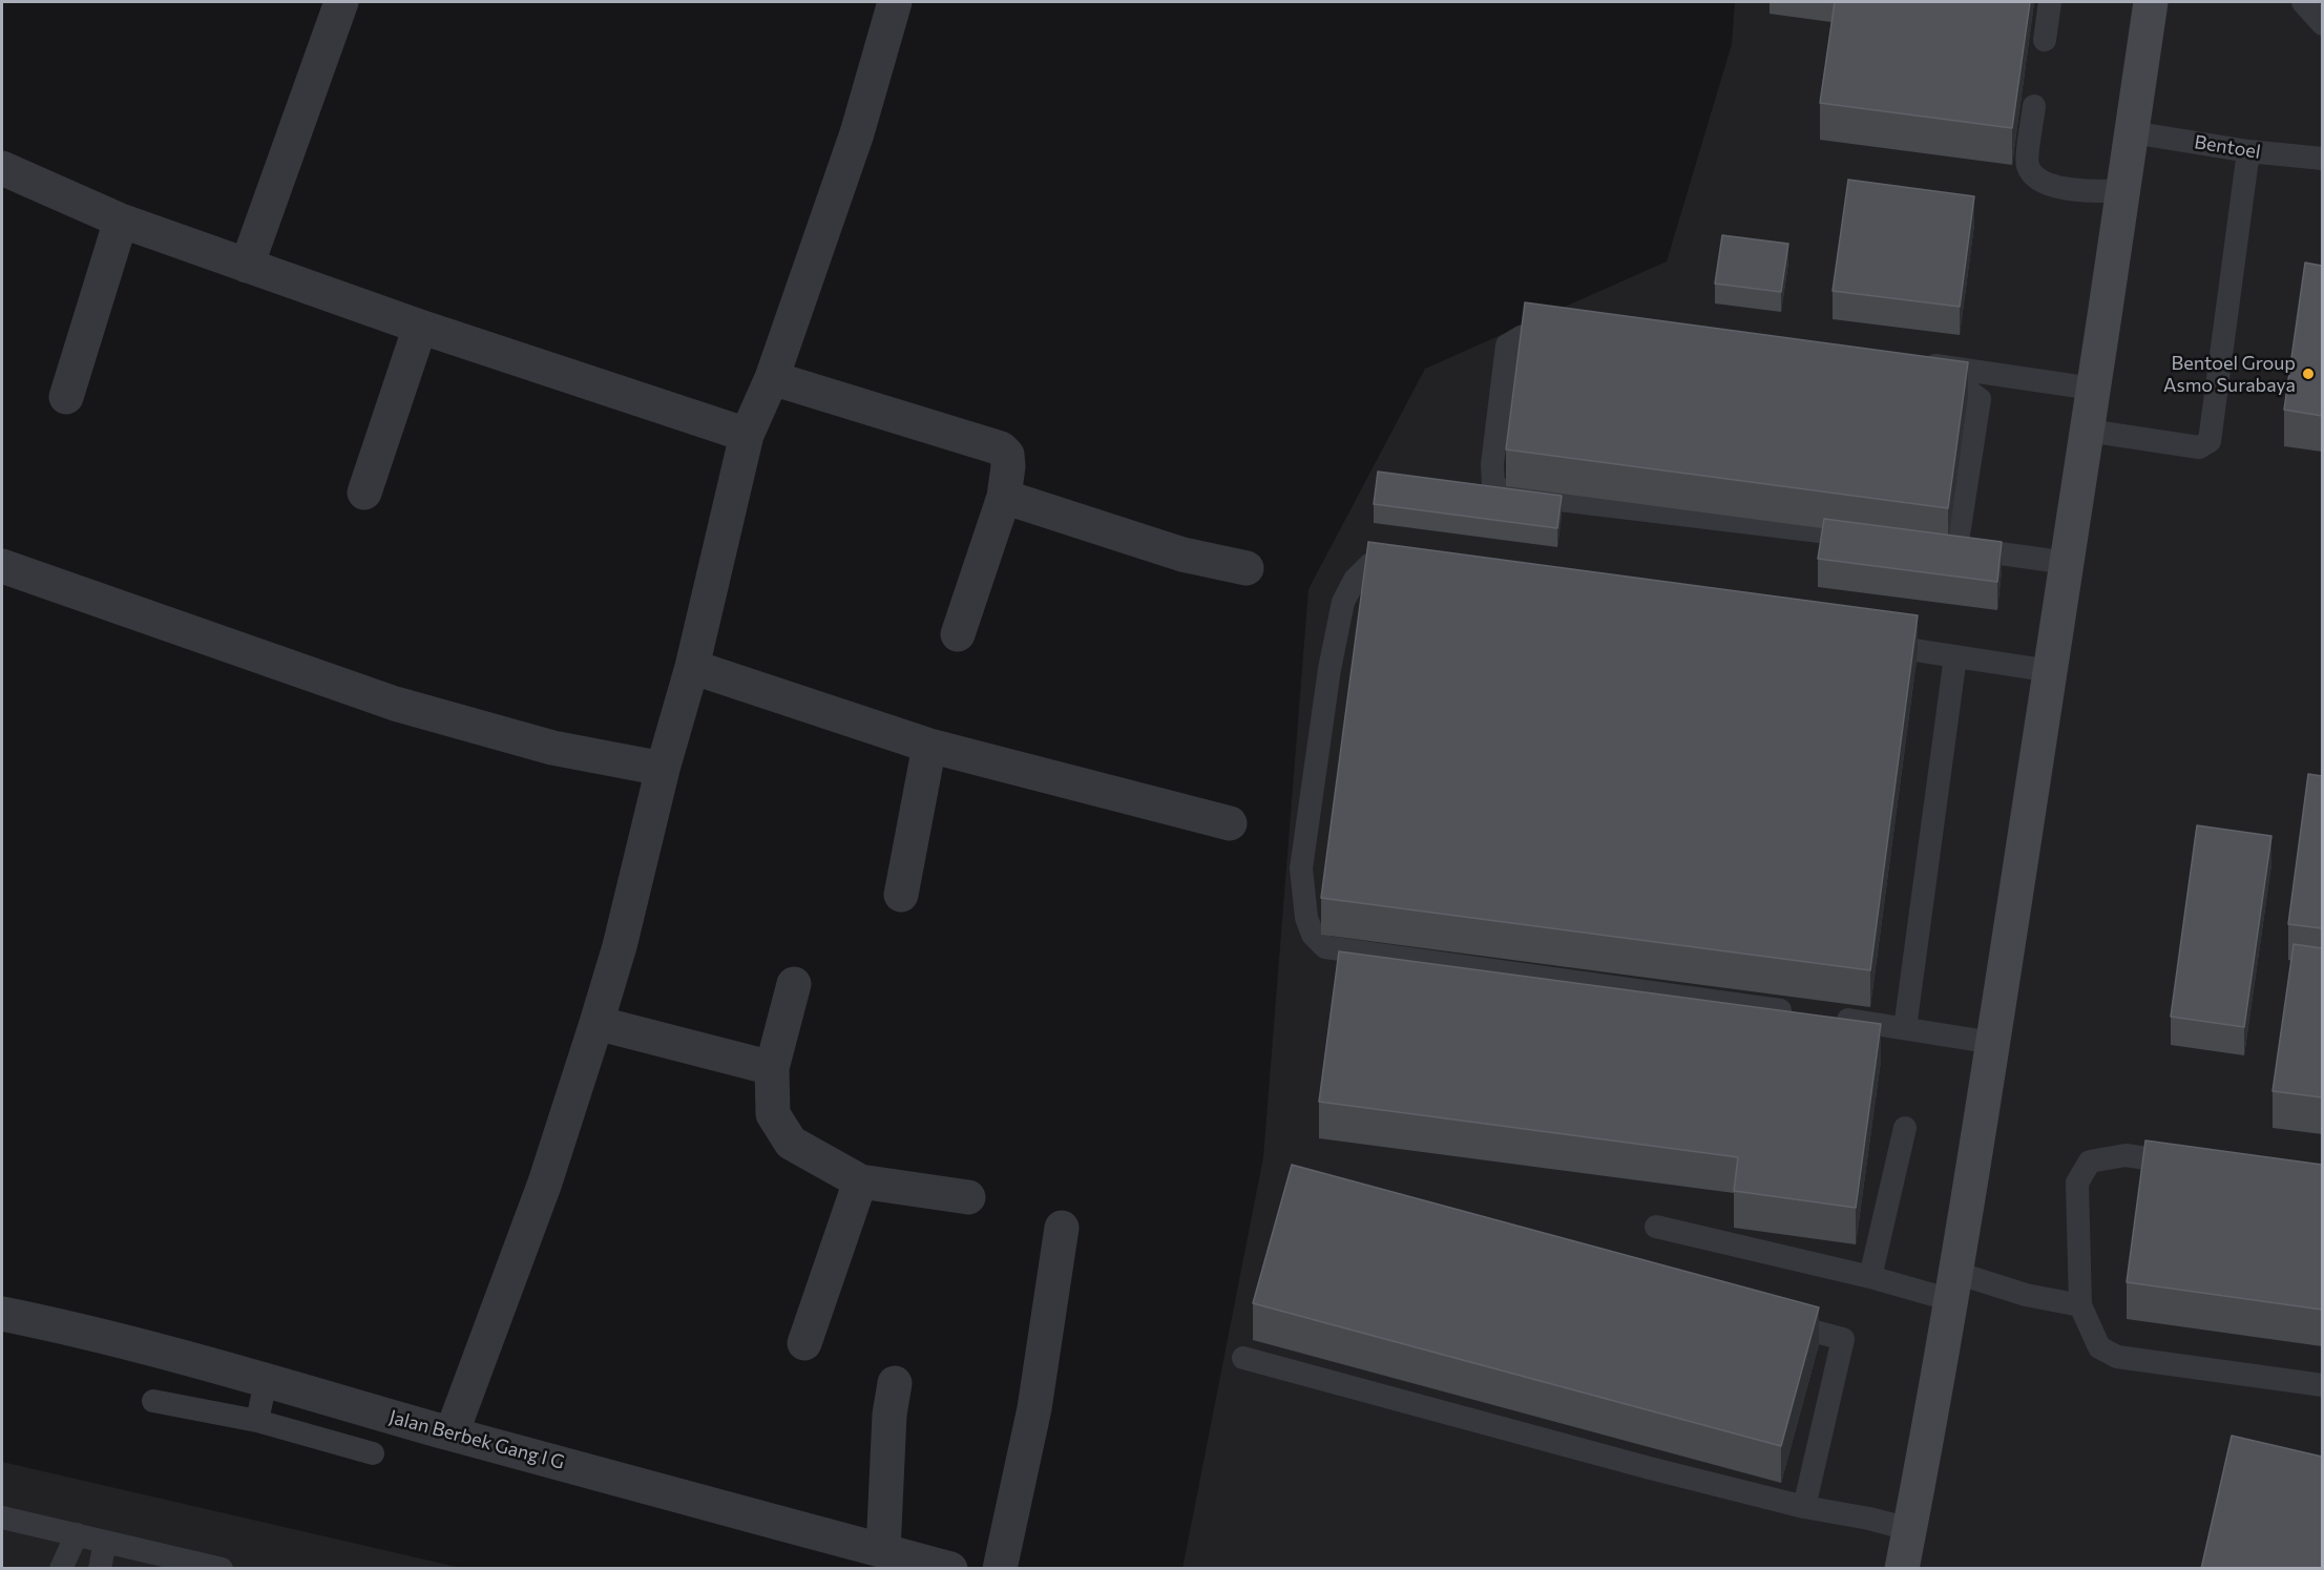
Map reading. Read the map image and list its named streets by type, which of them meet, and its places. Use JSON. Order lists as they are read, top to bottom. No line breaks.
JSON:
{"streets":{"street":["Jalan Berbek Gang I G"],"lane":["Bentoel"]},"places":["Bentoel Group Asmo Surabaya"]}
